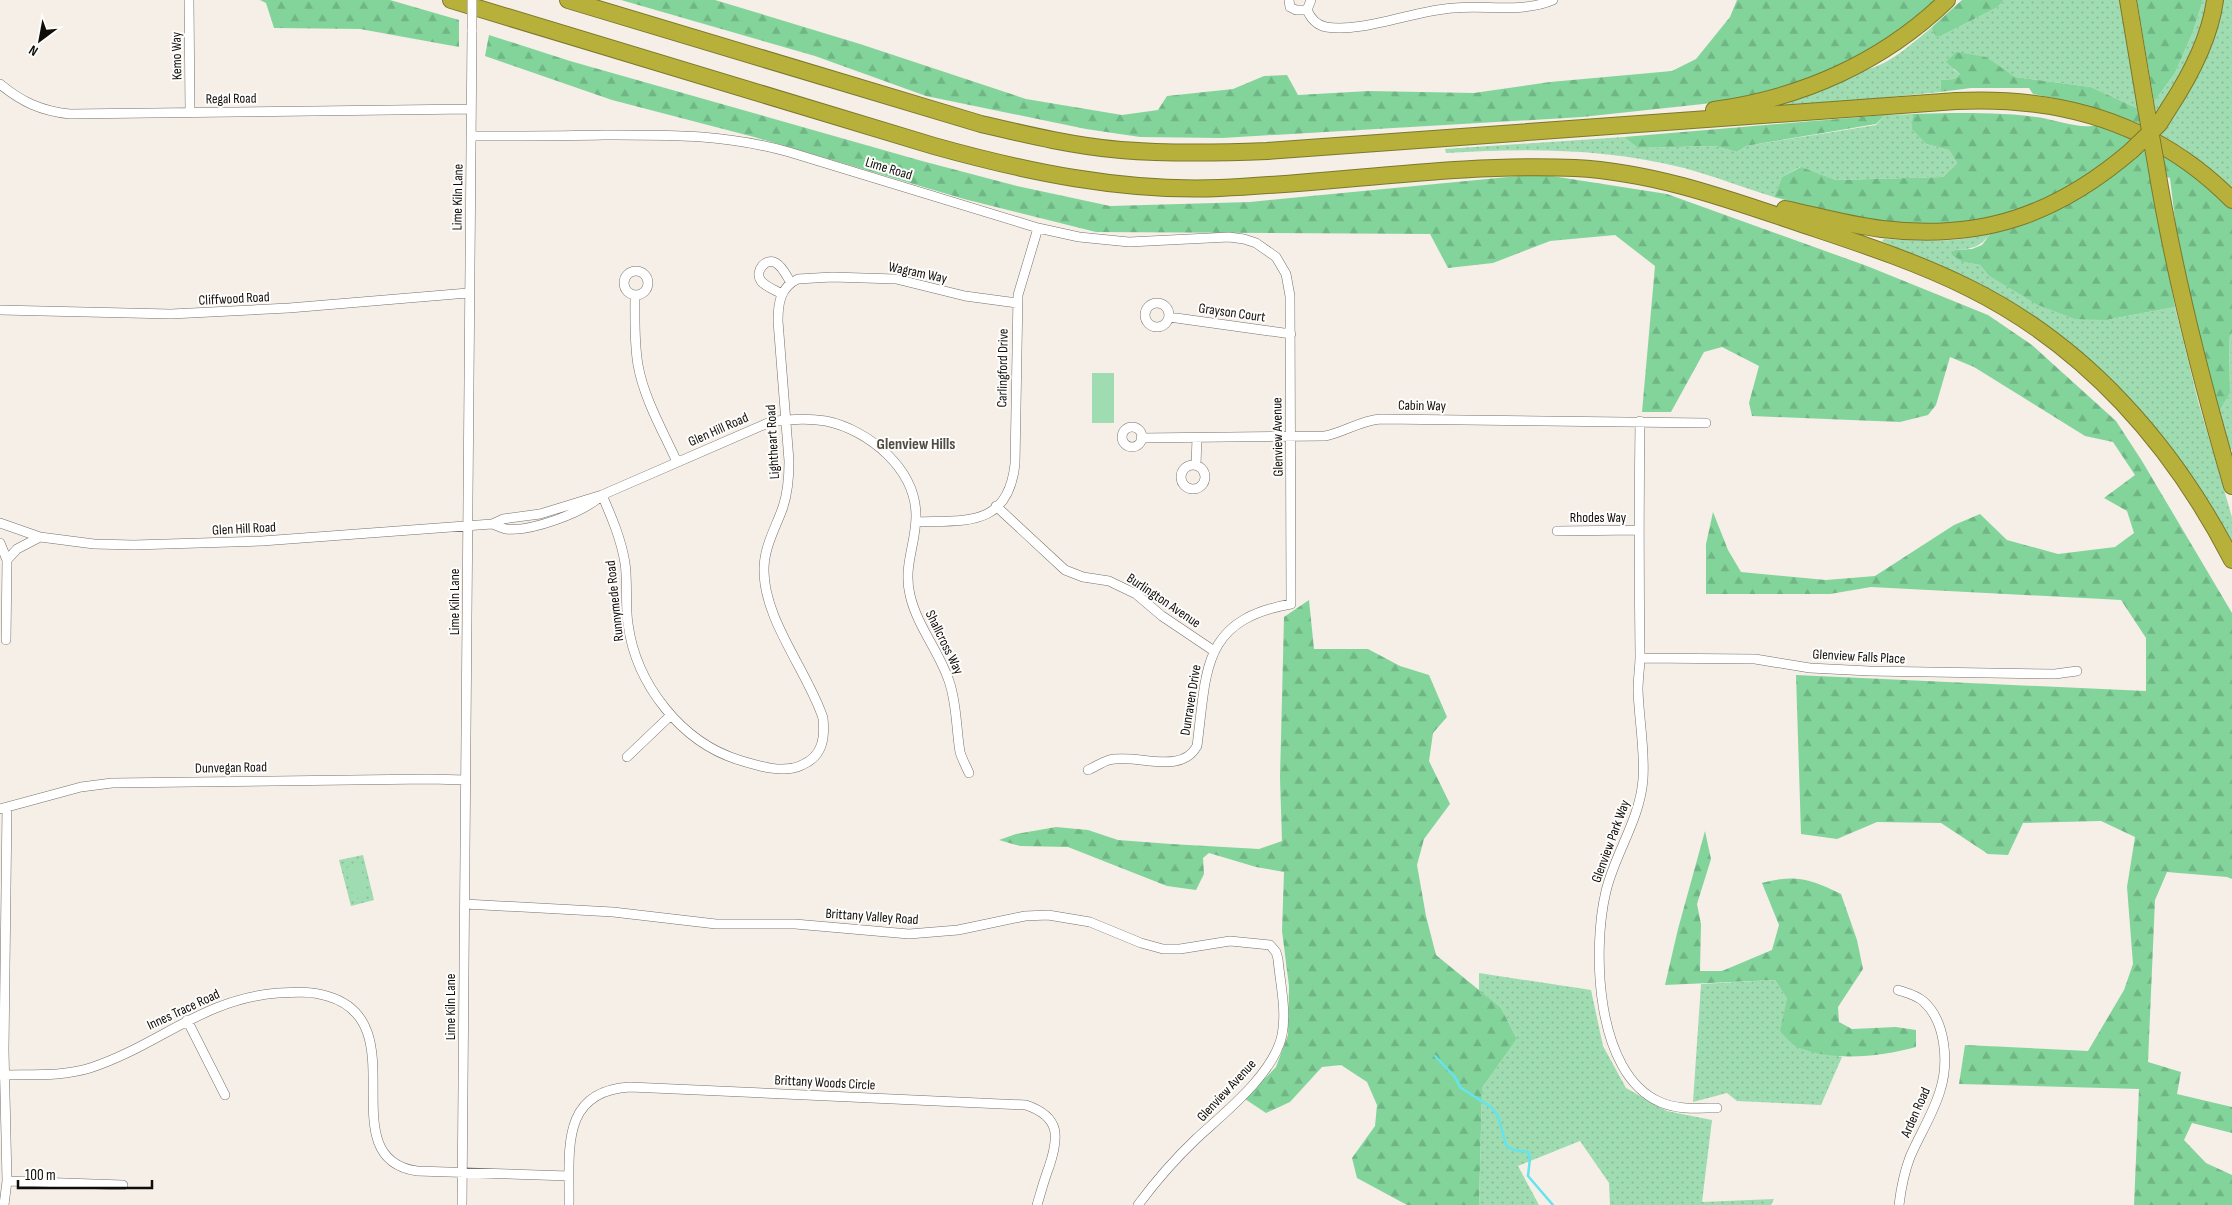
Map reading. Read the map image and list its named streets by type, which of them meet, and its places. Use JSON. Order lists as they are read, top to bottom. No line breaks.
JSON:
{"streets":{"street":["Kemo Way","Regal Road","Lime Road","Lime Kiln Lane","Wagram Way","Cliffwood Road","Grayson Court","Carlingford Drive","Cabin Way","Glen Hill Road","Glenview Avenue","Lightheart Road","Rhodes Way","Burlington Avenue","Runnymede Road","Shallcross Way","Glenview Falls Place","Dunraven Drive","Dunvegan Road","Glenview Park Way","Brittany Valley Road","Innes Trace Road","Brittany Woods Circle","Arden Road"]},"crossings":[["Kemo Way","Regal Road"],["Regal Road","Lime Kiln Lane"],["Lime Road","Lime Kiln Lane"],["Lime Road","Carlingford Drive"],["Lime Road","Glenview Avenue"],["Lime Kiln Lane","Cliffwood Road"],["Lime Kiln Lane","Glen Hill Road"],["Lime Kiln Lane","Dunvegan Road"],["Lime Kiln Lane","Brittany Valley Road"],["Lime Kiln Lane","Innes Trace Road"],["Wagram Way","Carlingford Drive"],["Wagram Way","Lightheart Road"],["Grayson Court","Glenview Avenue"],["Carlingford Drive","Burlington Avenue"],["Cabin Way","Glenview Avenue"],["Cabin Way","Glenview Park Way"],["Glen Hill Road","Lightheart Road"],["Glen Hill Road","Runnymede Road"],["Glen Hill Road","Shallcross Way"],["Glenview Avenue","Dunraven Drive"],["Glenview Avenue","Brittany Valley Road"],["Lightheart Road","Runnymede Road"],["Rhodes Way","Glenview Park Way"],["Burlington Avenue","Dunraven Drive"],["Glenview Falls Place","Glenview Park Way"]],"districts":["Glenview Hills"],"scale_bar":"100 m","north":"bottom left"}
